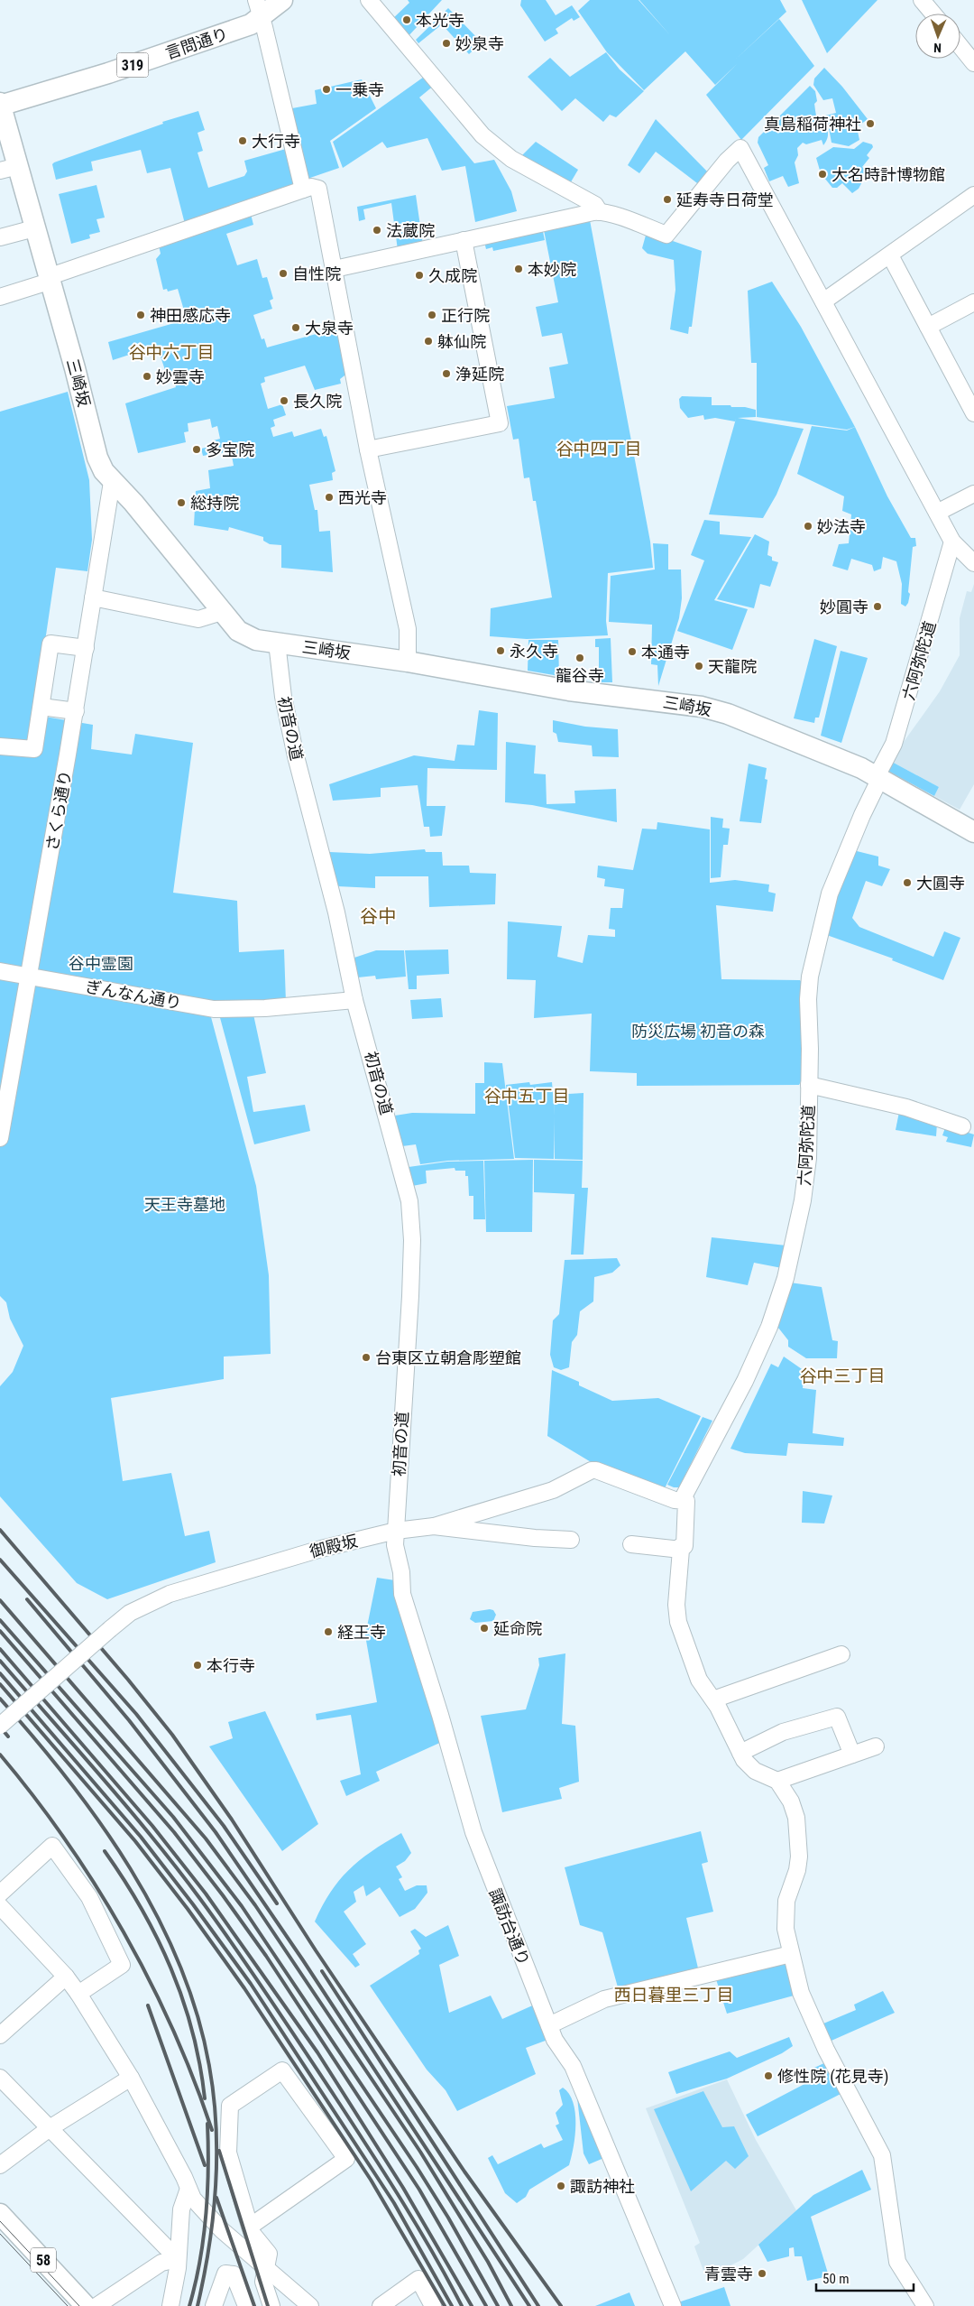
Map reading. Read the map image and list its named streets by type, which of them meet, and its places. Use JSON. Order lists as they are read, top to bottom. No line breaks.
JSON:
{"streets":{"main road":["言問通り","319","三崎坂","58"],"street":["六阿弥陀道","初音の道","さくら通り","ぎんなん通り","御殿坂","諏訪台通り"]},"crossings":[["言問通り","三崎坂"],["三崎坂","六阿弥陀道"],["三崎坂","初音の道"],["三崎坂","さくら通り"],["初音の道","ぎんなん通り"],["初音の道","御殿坂"],["初音の道","諏訪台通り"],["さくら通り","ぎんなん通り"],["御殿坂","諏訪台通り"]],"districts":["谷中六丁目","谷中四丁目","谷中","谷中五丁目","谷中三丁目","西日暮里三丁目"],"parks":["谷中霊園","防災広場 初音の森","天王寺墓地"],"places":["本光寺","妙泉寺","一乗寺","真島稲荷神社","大行寺","大名時計博物館","延寿寺日荷堂","法蔵院","本妙院","自性院","久成院","神田感応寺","正行院","大泉寺","躰仙院","浄延院","妙雲寺","長久院","多宝院","西光寺","総持院","妙法寺","妙圓寺","永久寺","本通寺","龍谷寺","天龍院","大圓寺","台東区立朝倉彫塑館","延命院","経王寺","本行寺","修性院 (花見寺)","諏訪神社","青雲寺"],"scale_bar":"50 m","north":"bottom"}
